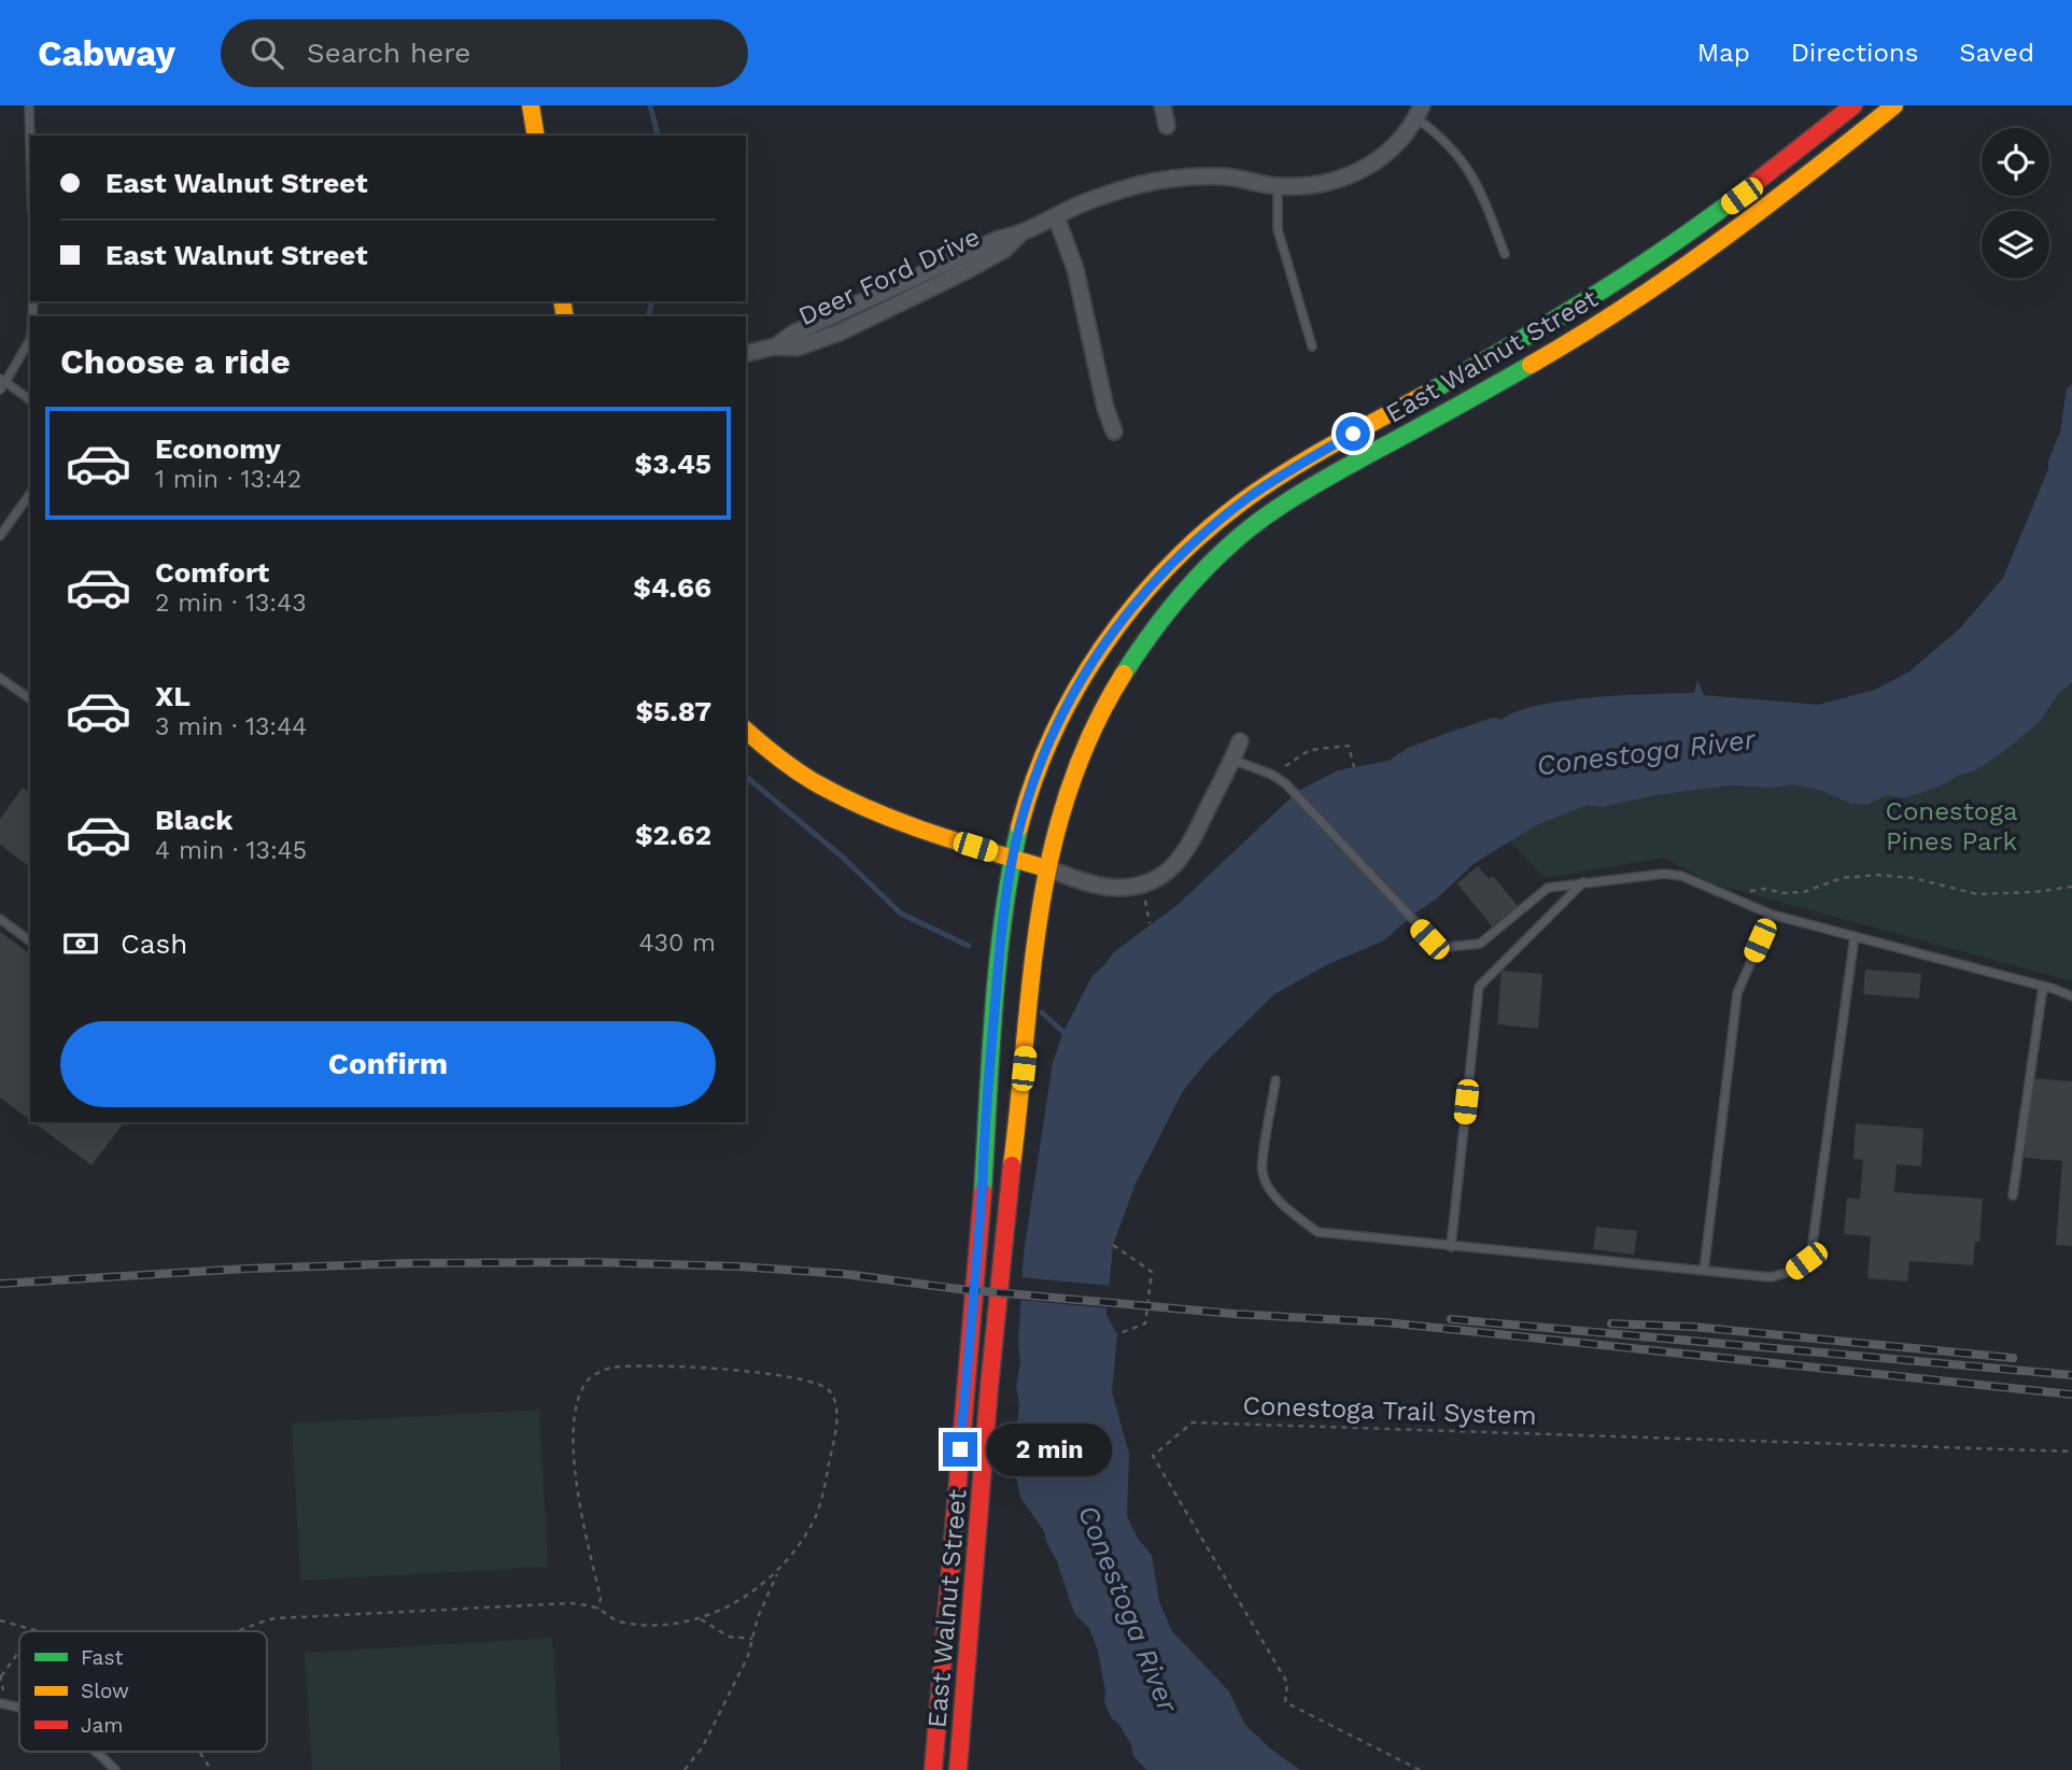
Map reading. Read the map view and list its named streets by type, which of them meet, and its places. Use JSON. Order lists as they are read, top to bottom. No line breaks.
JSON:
{"streets":{"main road":["East Walnut Street"],"street":["Deer Ford Drive"],"path":["Conestoga Trail System"]},"water":["Conestoga River"],"parks":["Conestoga Pines Park"],"legend":["Fast","Slow","Jam"],"page":{"header":"Cabway","search":"Search here","nav":["Map","Directions","Saved"],"banner":["East Walnut Street","East Walnut Street"],"heading":"Choose a ride","list":[{"name":"Economy","note":"1 min · 13:42","value":"$3.45"},{"name":"Comfort","note":"2 min · 13:43","value":"$4.66"},{"name":"XL","note":"3 min · 13:44","value":"$5.87"},{"name":"Black","note":"4 min · 13:45","value":"$2.62"}],"pay":["Cash","430 m"],"buttons":"Confirm","bubble":"2 min"}}
